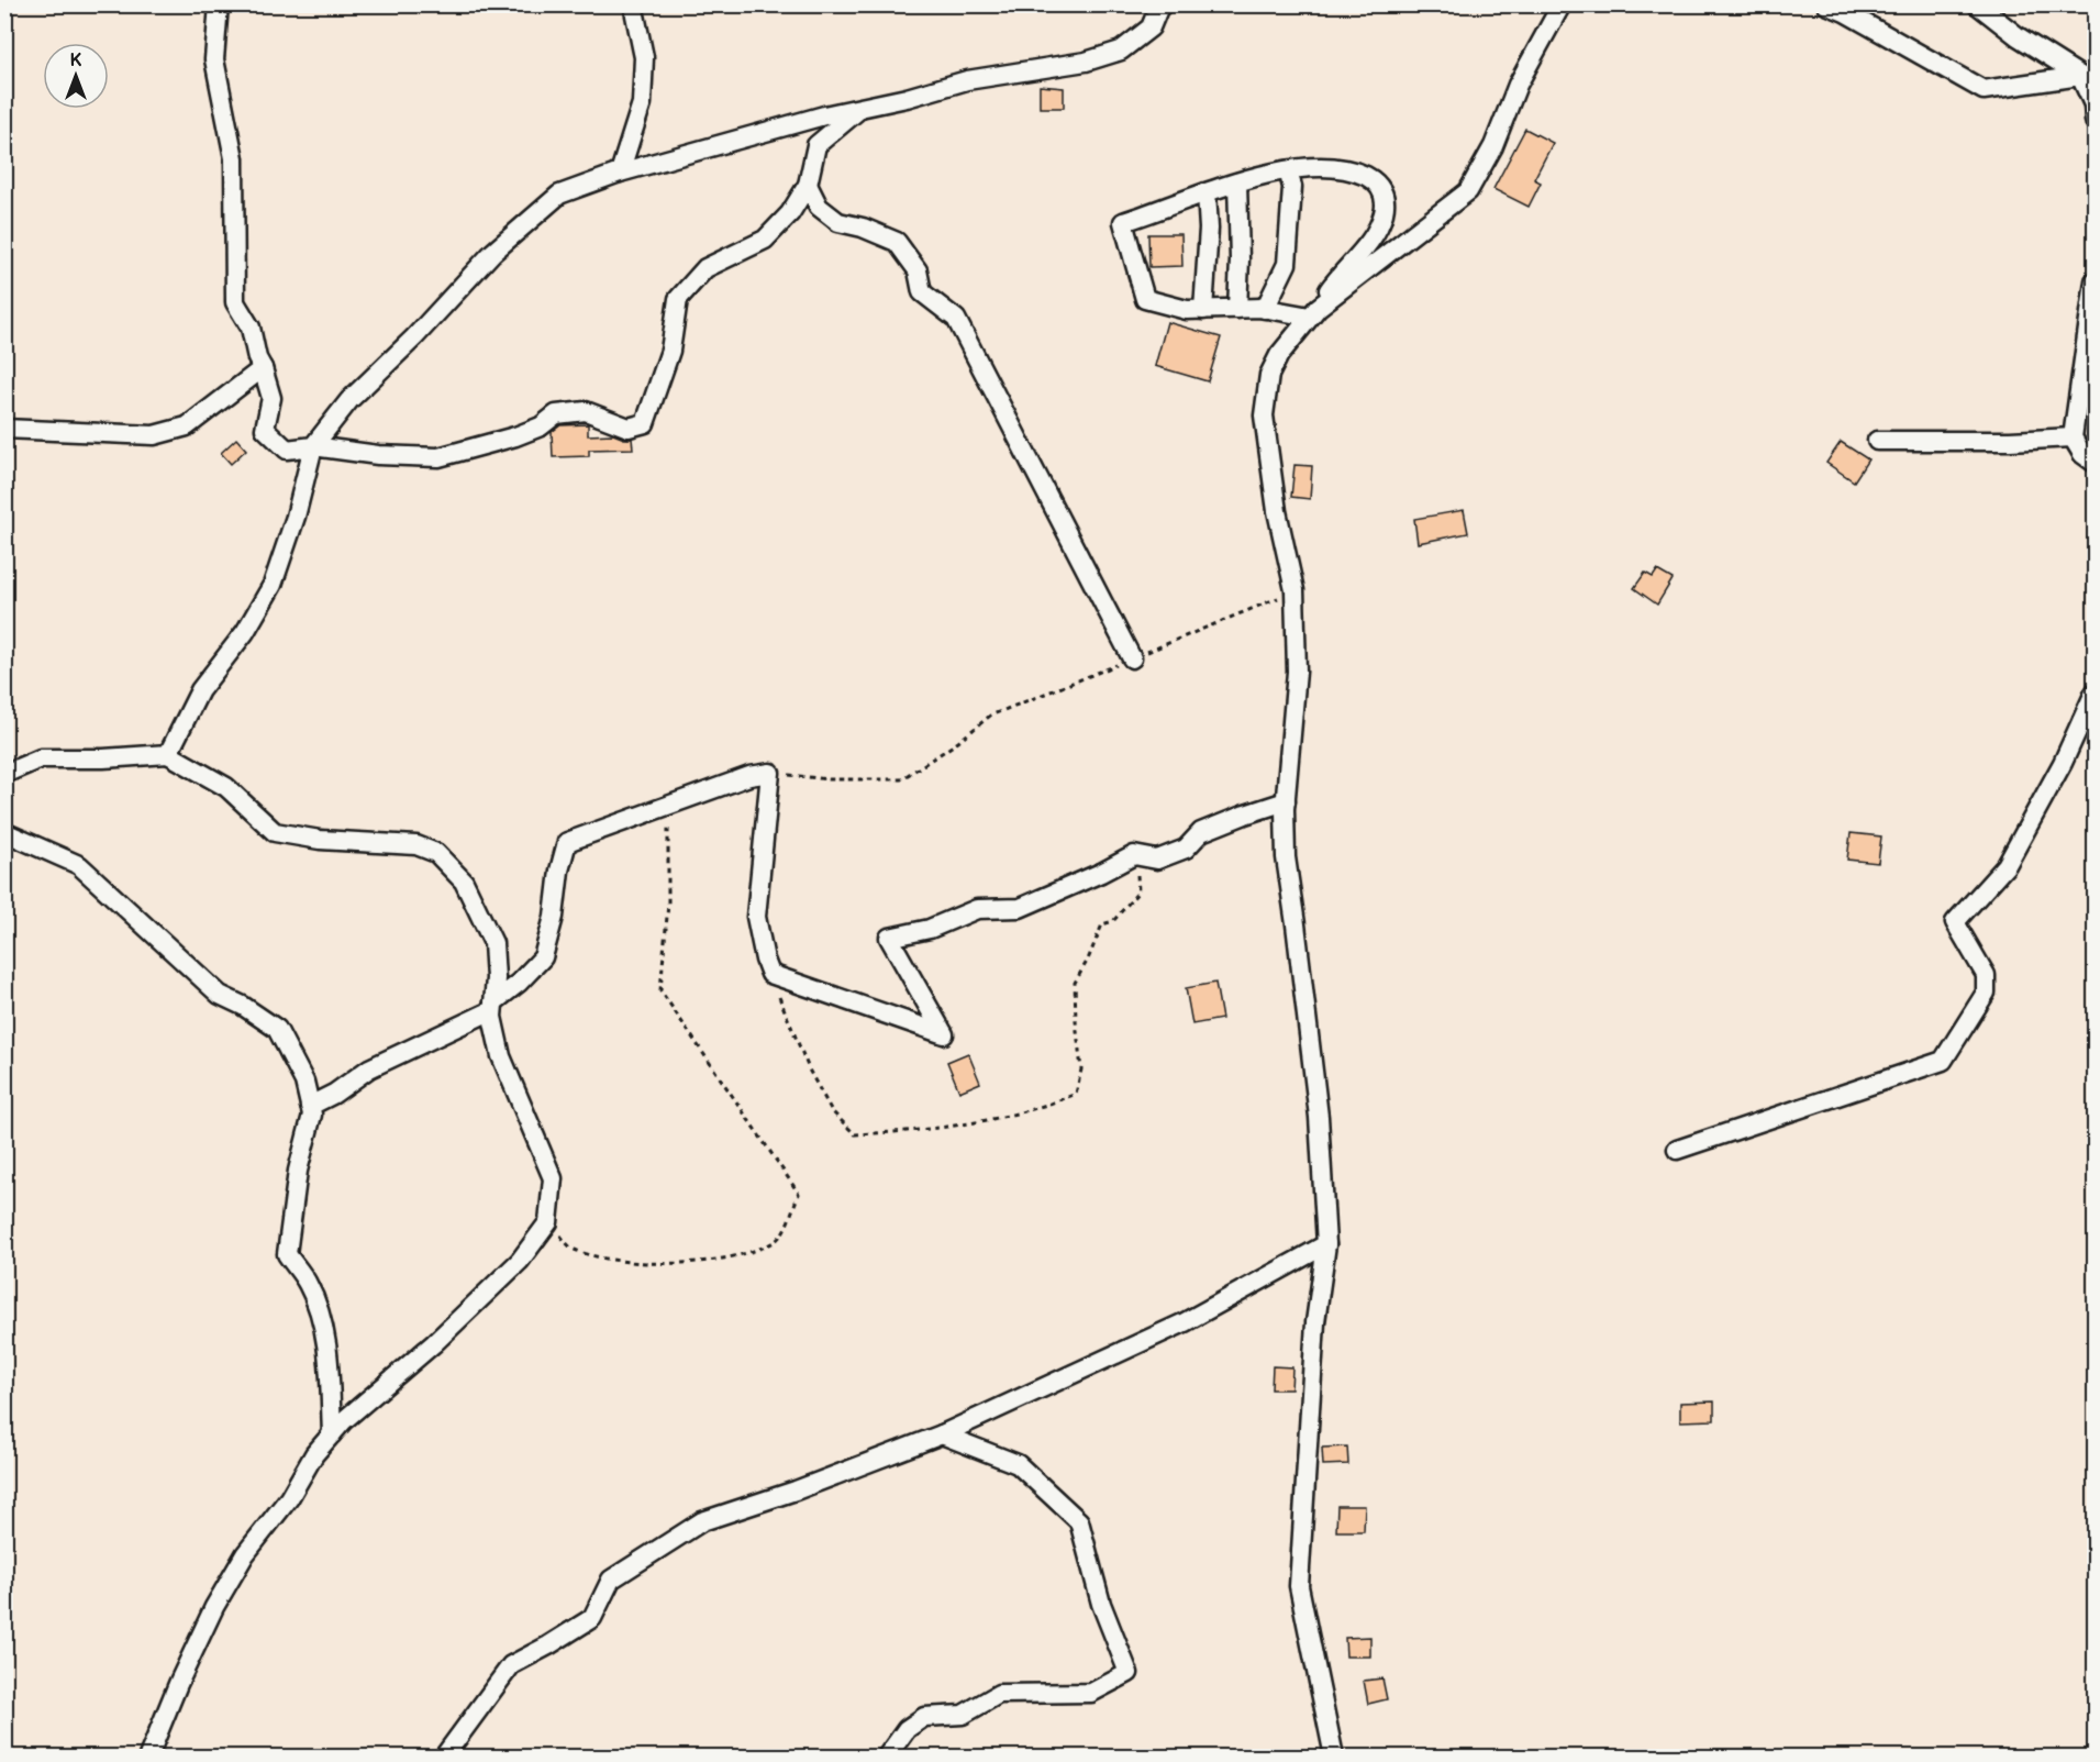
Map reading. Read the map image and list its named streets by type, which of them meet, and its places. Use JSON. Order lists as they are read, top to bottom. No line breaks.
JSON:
{"north":"top"}
